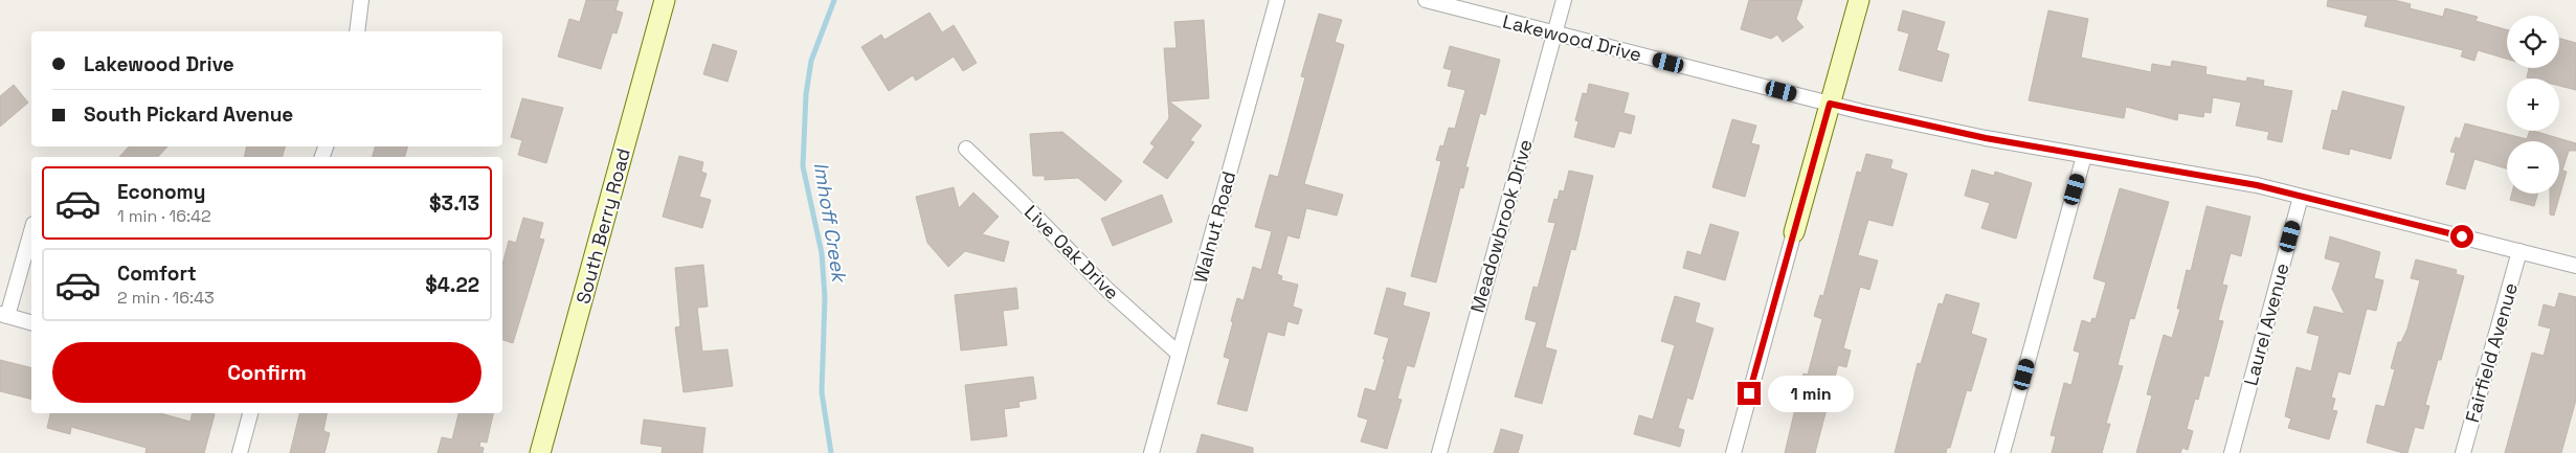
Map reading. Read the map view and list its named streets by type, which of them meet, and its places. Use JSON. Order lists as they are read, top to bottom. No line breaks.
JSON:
{"streets":{"street":["Lakewood Drive","South Berry Road","Meadowbrook Drive","Walnut Road","Live Oak Drive","Laurel Avenue","Fairfield Avenue"]},"crossings":[["Lakewood Drive","Meadowbrook Drive"],["Lakewood Drive","Laurel Avenue"],["Lakewood Drive","Fairfield Avenue"],["Walnut Road","Live Oak Drive"]],"water":["Imhoff Creek"],"page":{"map_buttons":["+","−"],"banner":["Lakewood Drive","South Pickard Avenue"],"list":[{"name":"Economy","note":"1 min · 16:42","value":"$3.13"},{"name":"Comfort","note":"2 min · 16:43","value":"$4.22"}],"buttons":"Confirm","bubble":"1 min"}}
